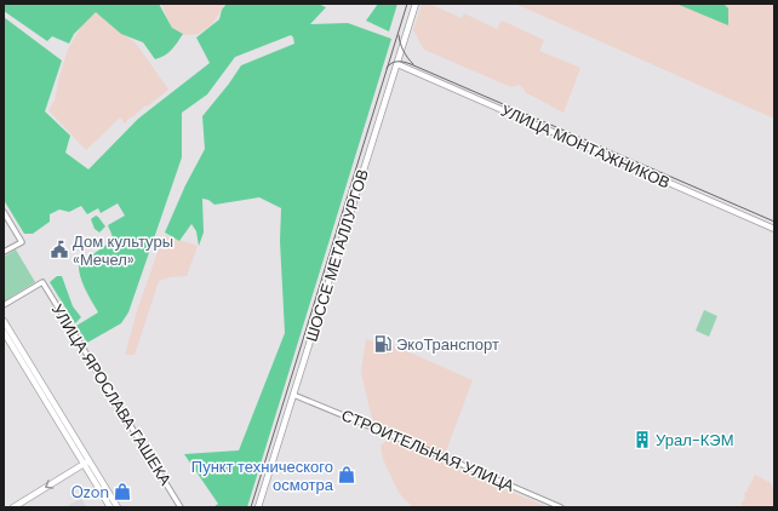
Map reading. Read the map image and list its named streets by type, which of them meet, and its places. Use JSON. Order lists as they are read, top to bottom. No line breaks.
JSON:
{"streets":{"main road":["УЛИЦА МОНТАЖНИКОВ","ШОССЕ МЕТАЛЛУРГОВ"],"street":["УЛИЦА ЯРОСЛАВА ГАШЕКА","СТРОИТЕЛЬНАЯ УЛИЦА"]},"crossings":[["УЛИЦА МОНТАЖНИКОВ","ШОССЕ МЕТАЛЛУРГОВ"],["ШОССЕ МЕТАЛЛУРГОВ","СТРОИТЕЛЬНАЯ УЛИЦА"]],"places":{"public building":["Дом культуры «Мечел»"],"fuel station":["ЭкоТранспорт"],"building":["Урал-КЭМ"],"shop":["Пункт технического осмотра","Ozon"]}}
